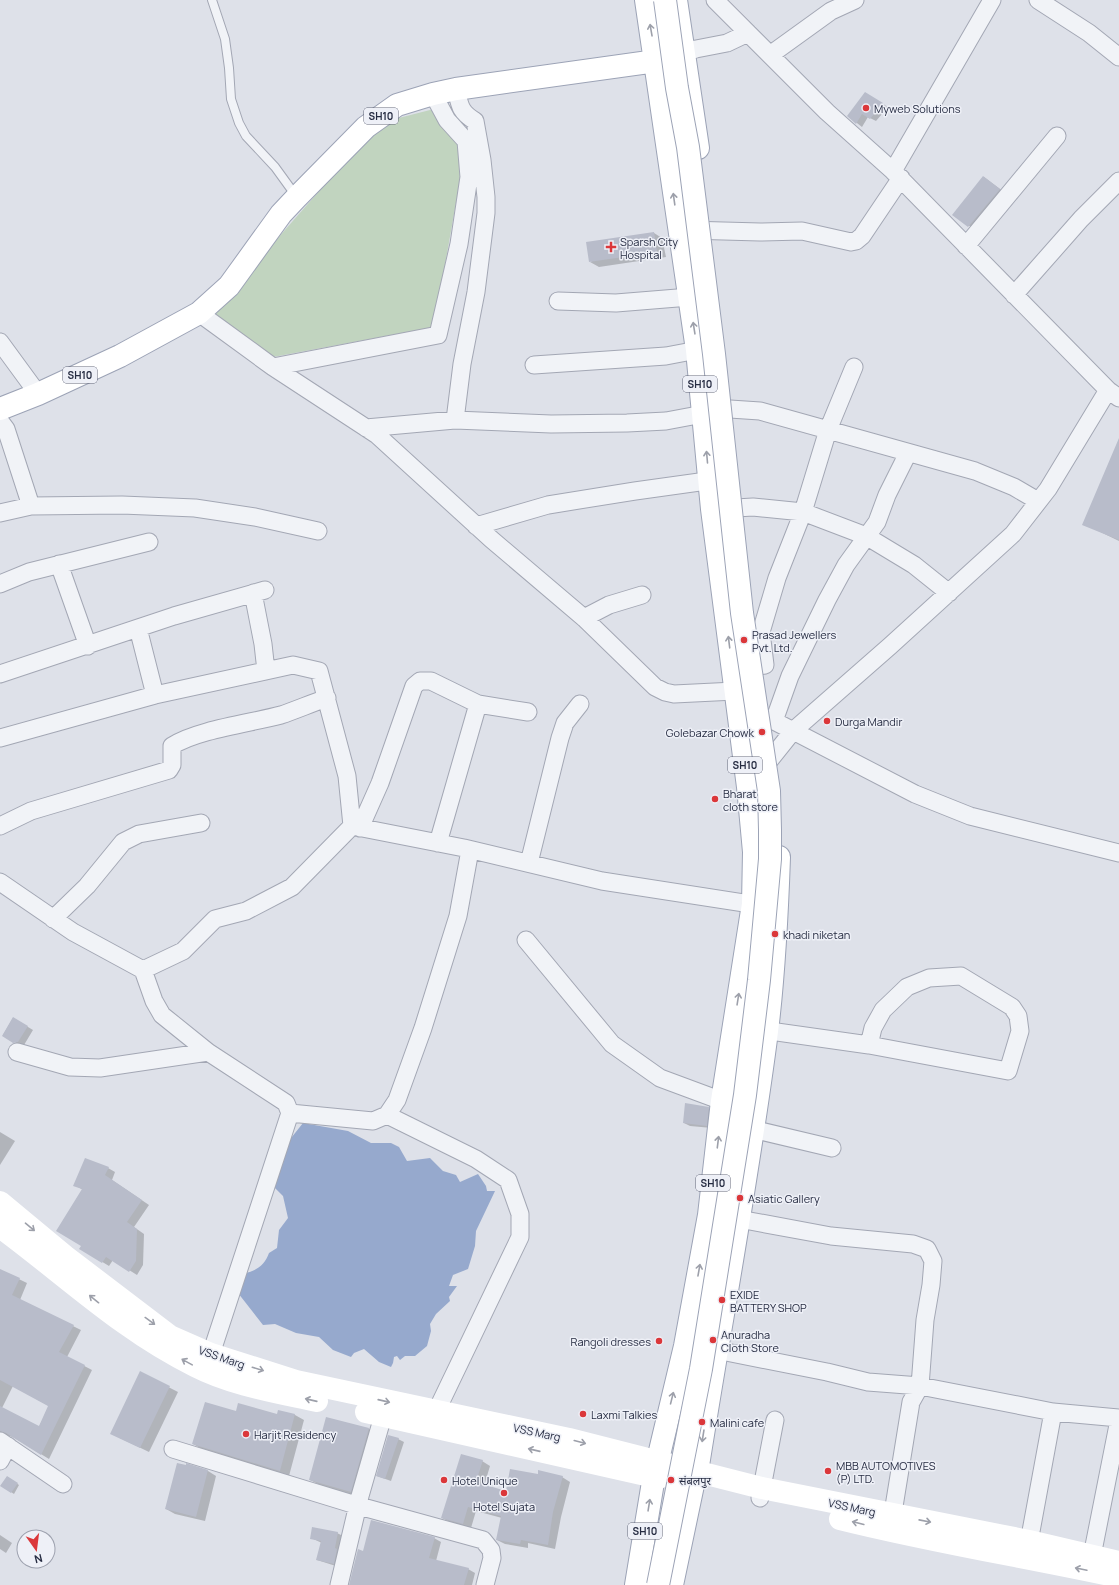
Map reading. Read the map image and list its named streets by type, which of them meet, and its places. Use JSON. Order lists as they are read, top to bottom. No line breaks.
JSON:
{"streets":{"main road":["SH10","VSS Marg"]},"crossings":[["SH10","VSS Marg"]],"places":{"other":["Myweb Solutions","Prasad Jewellers Pvt. Ltd.","Durga Mandir","Golebazar Chowk","Bharat cloth store","khadi niketan","Asiatic Gallery","EXIDE BATTERY SHOP","Anuradha Cloth Store","Rangoli dresses","Laxmi Talkies","Malini cafe","Harjit Residency","MBB AUTOMOTIVES (P) LTD.","Hotel Unique","संबलपुर","Hotel Sujata"],"health":["Sparsh City Hospital"]},"north":"bottom"}
